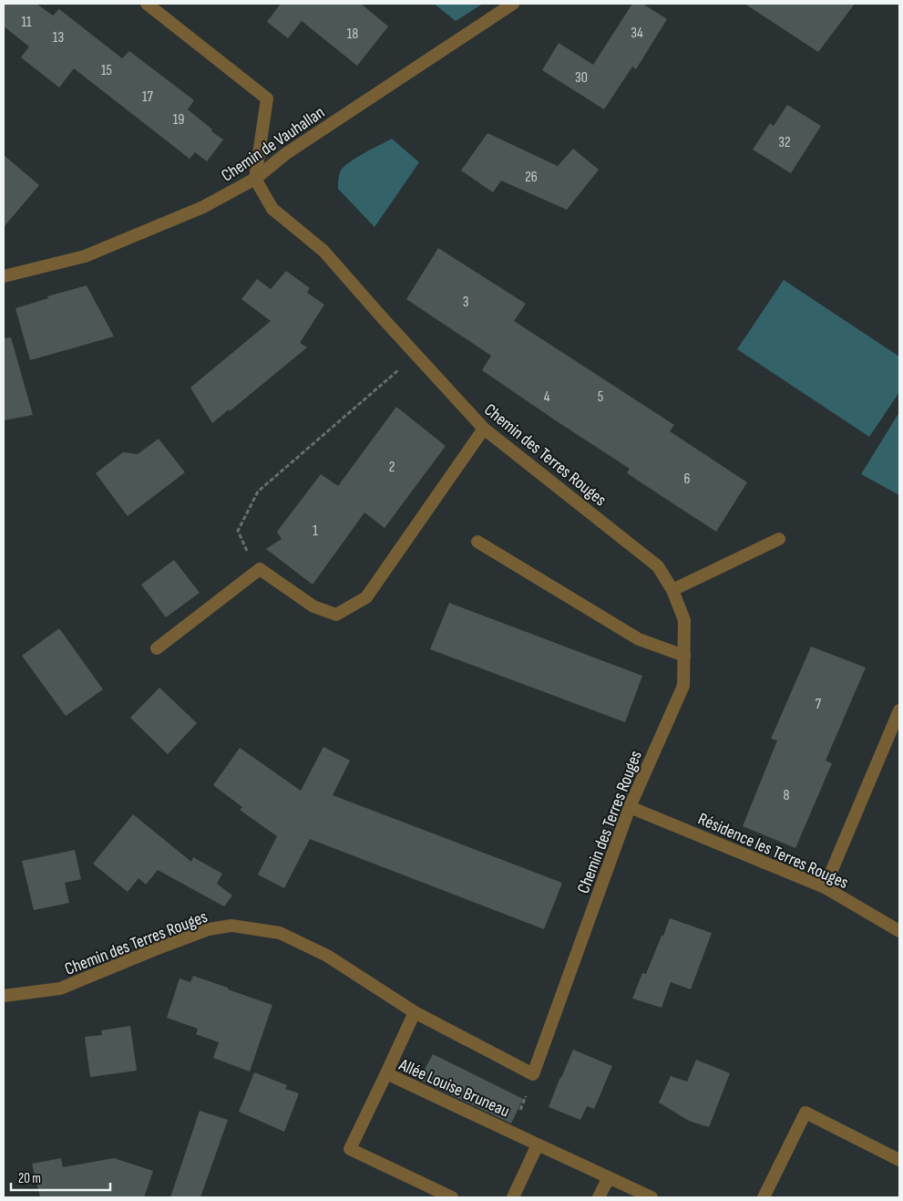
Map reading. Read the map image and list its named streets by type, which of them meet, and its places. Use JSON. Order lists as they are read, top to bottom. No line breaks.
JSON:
{"streets":{"street":["Chemin de Vauhallan","Chemin des Terres Rouges","Résidence les Terres Rouges","Allée Louise Bruneau"]},"crossings":[["Chemin de Vauhallan","Chemin des Terres Rouges"],["Chemin des Terres Rouges","Résidence les Terres Rouges"]],"house_numbers":["11","34","18","13","15","30","17","19","32","26","3","4","5","2","6","1","7","8"],"scale_bar":"20 m"}
